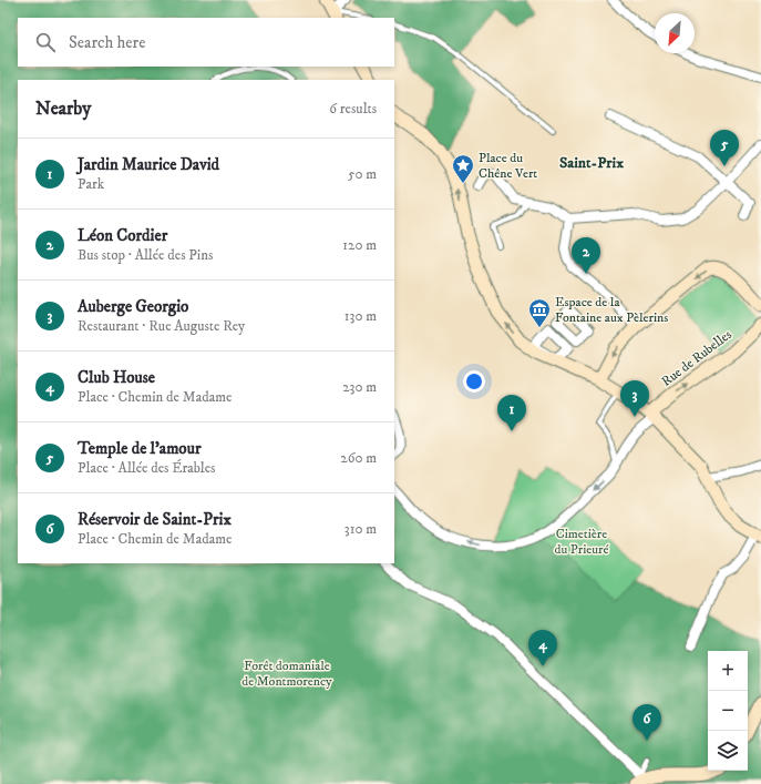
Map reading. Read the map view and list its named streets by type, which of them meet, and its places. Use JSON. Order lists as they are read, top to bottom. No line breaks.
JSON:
{"streets":{"street":["Rue de Rubelles"]},"districts":["Saint-Prix"],"parks":["Cimetière du Prieuré","Forêt domaniale de Montmorency"],"places":{"place":["Place du Chêne Vert"],"museum":["Espace de la Fontaine aux Pèlerins"]},"north":"bottom left","page":{"search":"Search here","heading":["Nearby","6 results"],"pins":["5","2","3","1","4","6"],"list":[{"mark":"1","name":"Jardin Maurice David","note":"Park","value":"50 m"},{"mark":"2","name":"Léon Cordier","note":"Bus stop · Allée des Pins","value":"120 m"},{"mark":"3","name":"Auberge Georgio","note":"Restaurant · Rue Auguste Rey","value":"130 m"},{"mark":"4","name":"Club House","note":"Place · Chemin de Madame","value":"230 m"},{"mark":"5","name":"Temple de l'amour","note":"Place · Allée des Érables","value":"260 m"},{"mark":"6","name":"Réservoir de Saint-Prix","note":"Place · Chemin de Madame","value":"310 m"}],"map_buttons":["+","−"]}}
